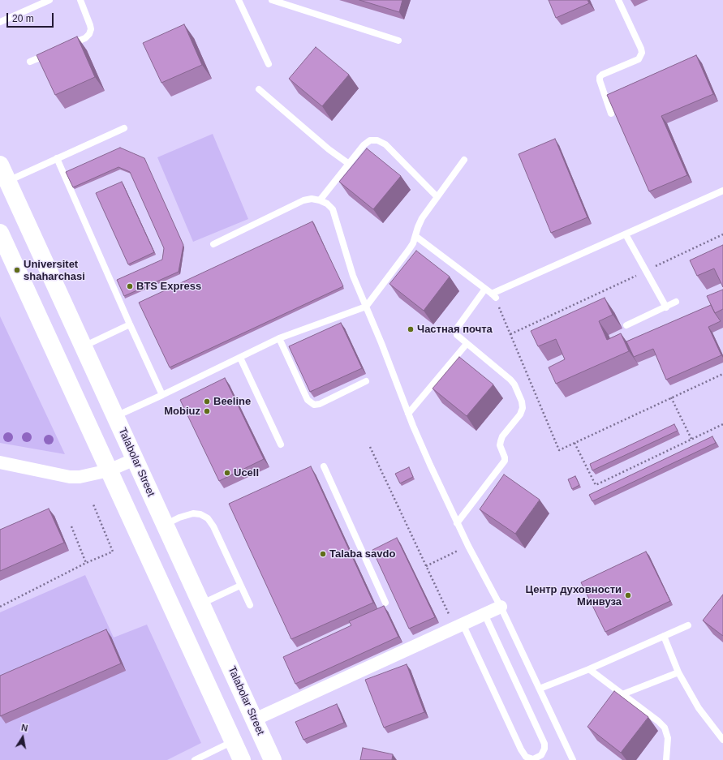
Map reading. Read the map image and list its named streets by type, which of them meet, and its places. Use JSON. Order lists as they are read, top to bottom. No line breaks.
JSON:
{"streets":{"main road":["Talabolar Street"]},"places":["Universitet shaharchasi","BTS Express","Частная почта","Beeline","Mobiuz","Ucell","Talaba savdo","Центр духовности Минвуза"],"scale_bar":"20 m","north":"top"}
